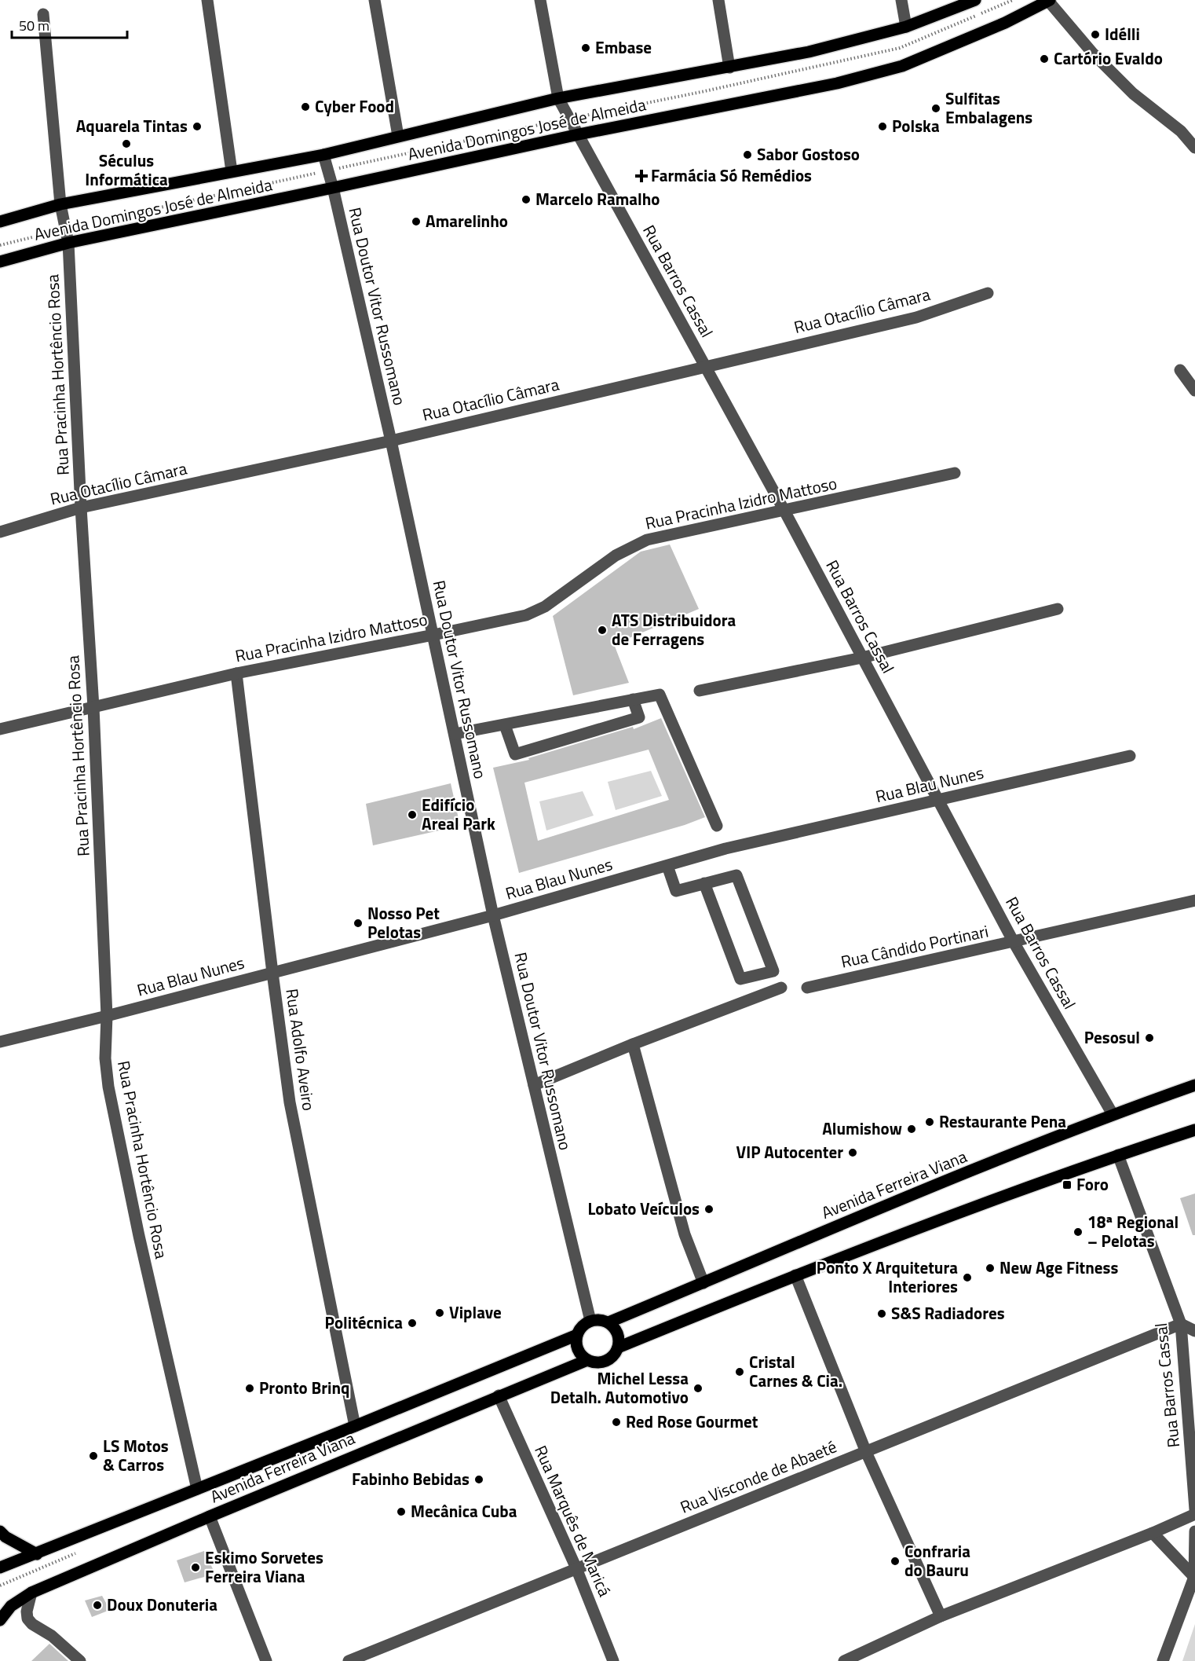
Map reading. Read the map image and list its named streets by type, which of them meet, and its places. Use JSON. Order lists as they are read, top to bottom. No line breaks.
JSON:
{"streets":{"main road":["Avenida Domingos José de Almeida","Avenida Ferreira Viana"],"street":["Rua Barros Cassal","Rua Doutor Vitor Russomano","Rua Otacílio Câmara","Rua Pracinha Hortêncio Rosa","Rua Pracinha Izidro Mattoso","Rua Blau Nunes","Rua Cândido Portinari","Rua Adolfo Aveiro","Rua Visconde de Abaeté","Rua Marquês de Maricá"]},"crossings":[["Avenida Domingos José de Almeida","Rua Barros Cassal"],["Avenida Domingos José de Almeida","Rua Doutor Vitor Russomano"],["Avenida Domingos José de Almeida","Rua Pracinha Hortêncio Rosa"],["Rua Barros Cassal","Rua Otacílio Câmara"],["Rua Barros Cassal","Rua Pracinha Izidro Mattoso"],["Rua Barros Cassal","Rua Blau Nunes"],["Rua Barros Cassal","Rua Cândido Portinari"],["Rua Barros Cassal","Avenida Ferreira Viana"],["Rua Barros Cassal","Rua Visconde de Abaeté"],["Rua Doutor Vitor Russomano","Rua Otacílio Câmara"],["Rua Doutor Vitor Russomano","Rua Pracinha Izidro Mattoso"],["Rua Doutor Vitor Russomano","Rua Blau Nunes"],["Rua Doutor Vitor Russomano","Avenida Ferreira Viana"],["Rua Otacílio Câmara","Rua Pracinha Hortêncio Rosa"],["Rua Pracinha Hortêncio Rosa","Rua Pracinha Izidro Mattoso"],["Rua Pracinha Hortêncio Rosa","Rua Blau Nunes"],["Rua Pracinha Hortêncio Rosa","Avenida Ferreira Viana"],["Rua Pracinha Izidro Mattoso","Rua Adolfo Aveiro"],["Rua Blau Nunes","Rua Adolfo Aveiro"],["Rua Adolfo Aveiro","Avenida Ferreira Viana"],["Avenida Ferreira Viana","Rua Marquês de Maricá"],["Rua Visconde de Abaeté","Rua Marquês de Maricá"]],"places":{"other":["Idélli","Embase","Cartório Evaldo","Cyber Food","Sulfitas Embalagens","Aquarela Tintas","Polska","Séculus Informática","Sabor Gostoso","Marcelo Ramalho","Amarelinho","ATS Distribuidora de Ferragens","Edifício Areal Park","Nosso Pet Pelotas","Pesosul","Restaurante Pena","Alumishow","VIP Autocenter","Lobato Veículos","18ª Regional – Pelotas","New Age Fitness","Ponto X Arquitetura Interiores","Viplave","S&S Radiadores","Politécnica","Cristal Carnes & Cia.","Pronto Brinq","Michel Lessa Detalh. Automotivo","Red Rose Gourmet","LS Motos & Carros","Fabinho Bebidas","Mecânica Cuba","Confraria do Bauru","Eskimo Sorvetes Ferreira Viana","Doux Donuteria"],"health":["Farmácia Só Remédios"],"transit":["Foro"]},"scale_bar":"50 m"}
